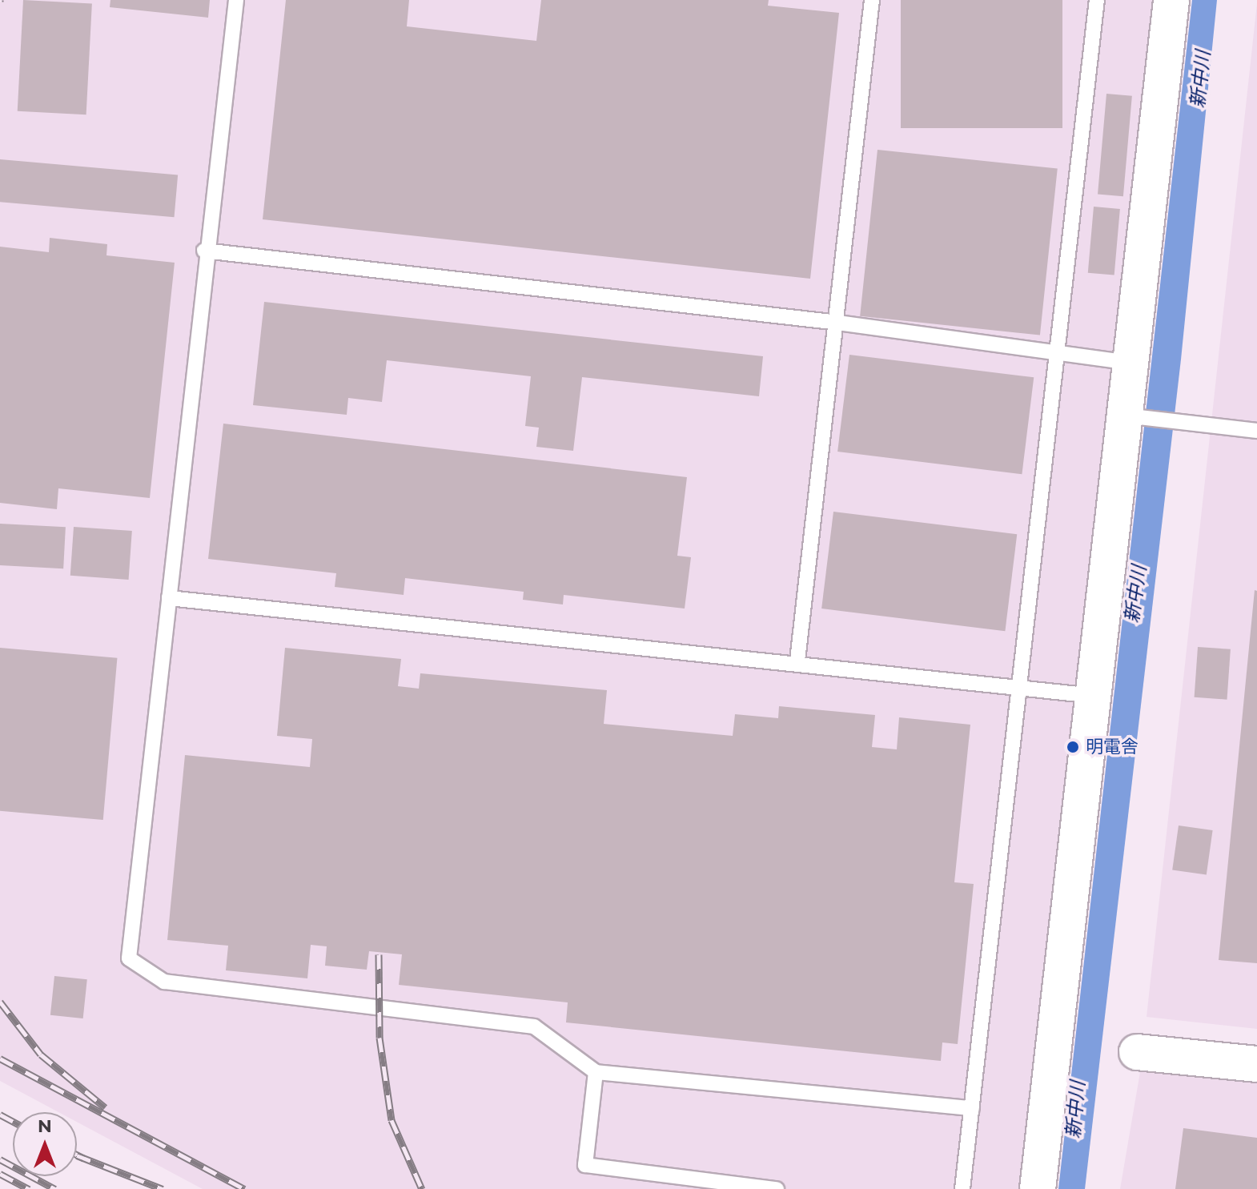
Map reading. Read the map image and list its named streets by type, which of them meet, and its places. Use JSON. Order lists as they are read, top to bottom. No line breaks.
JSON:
{"water":["新中川"],"places":["明電舎"],"north":"top"}
